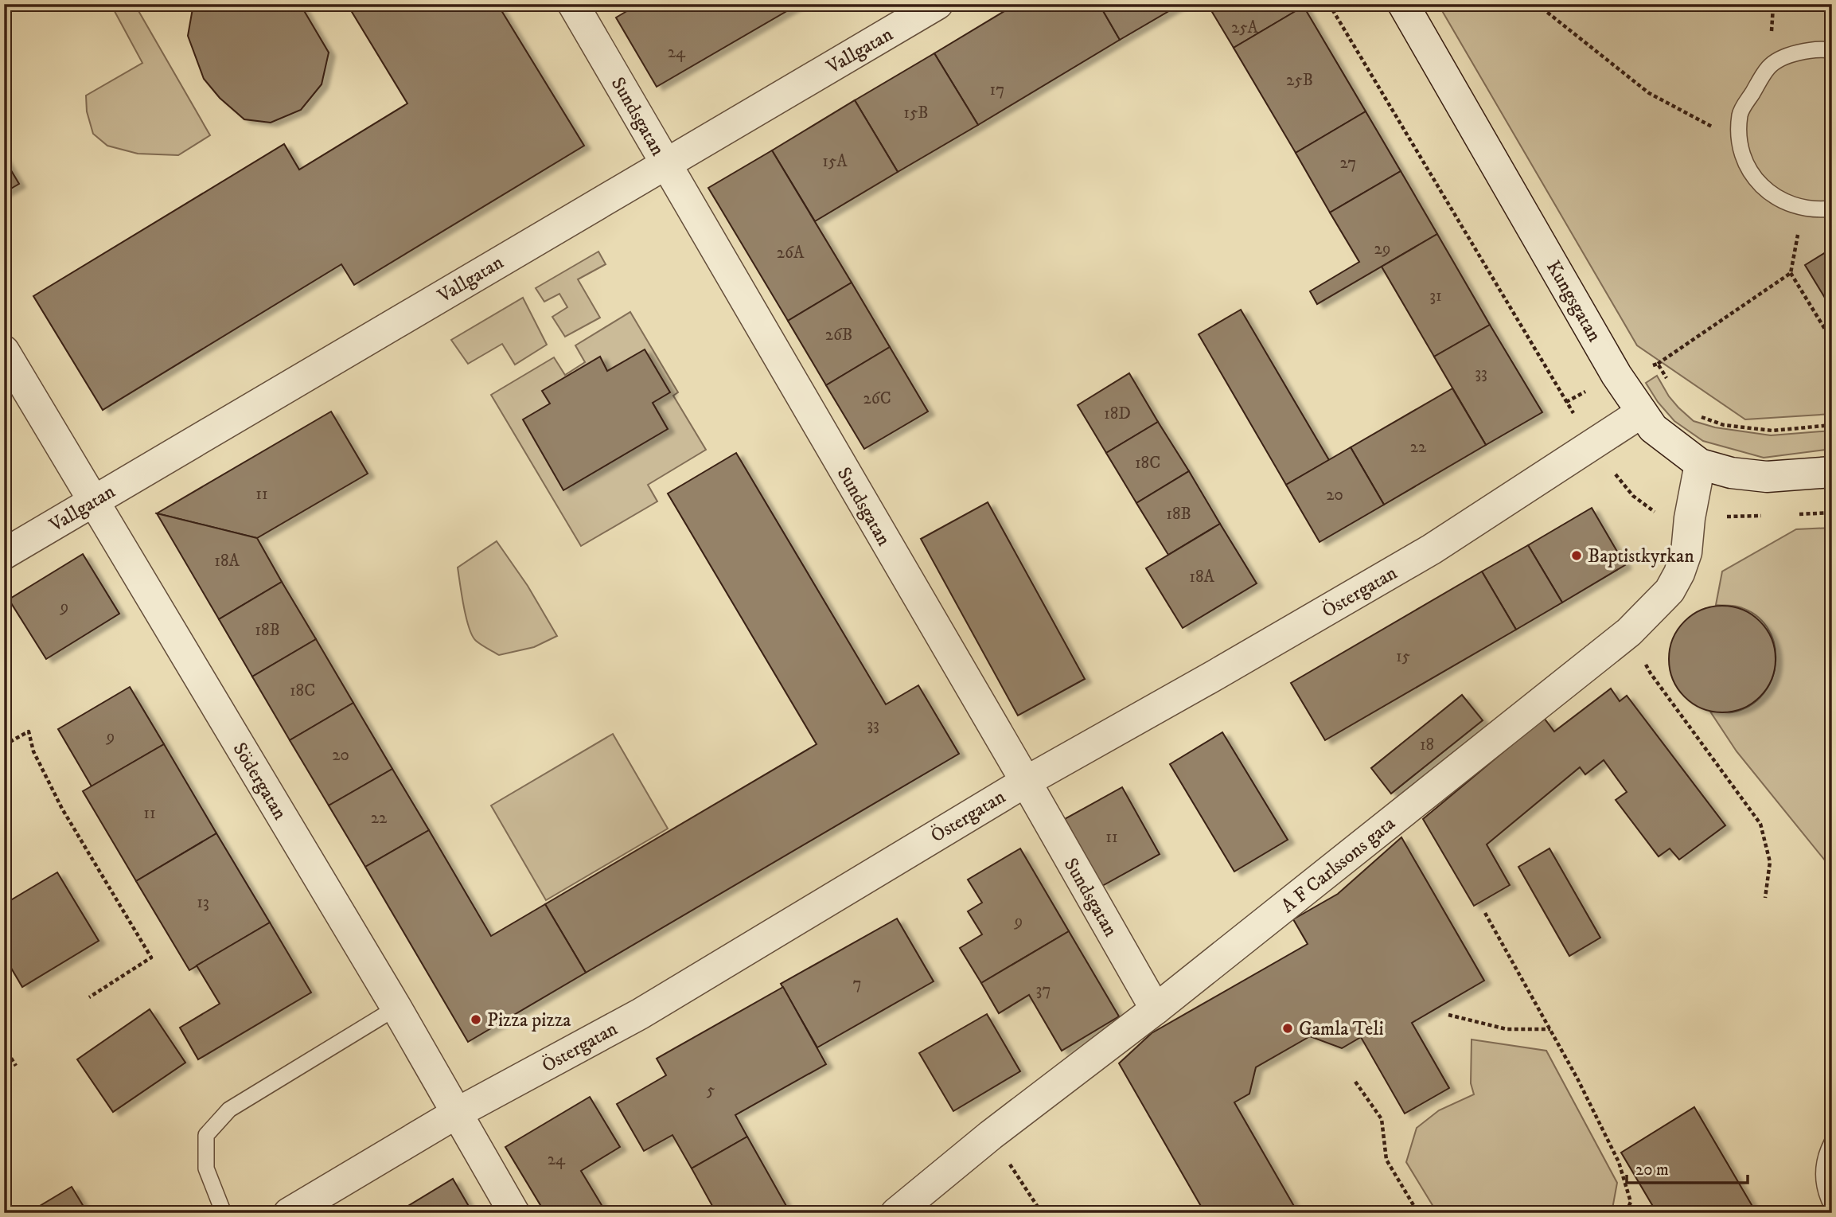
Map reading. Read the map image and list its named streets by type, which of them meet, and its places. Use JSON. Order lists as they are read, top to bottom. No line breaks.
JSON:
{"streets":{"street":["Vallgatan","Sundsgatan","Kungsgatan","Östergatan","Södergatan","A F Carlssons gata"]},"crossings":[["Vallgatan","Sundsgatan"],["Vallgatan","Södergatan"],["Sundsgatan","Östergatan"],["Sundsgatan","A F Carlssons gata"],["Kungsgatan","Östergatan"],["Kungsgatan","A F Carlssons gata"],["Östergatan","Södergatan"]],"places":["Baptistkyrkan","Pizza pizza","Gamla Teli"],"house_numbers":["25A","24","25B","17","15B","15A","27","29","26A","31","26B","33","26C","18D","22","18C","11","20","18B","18A","18A","9","18B","15","18C","33","9","18","20","11","22","11","13","9","7","37","5","24"],"scale_bar":"20 m"}
